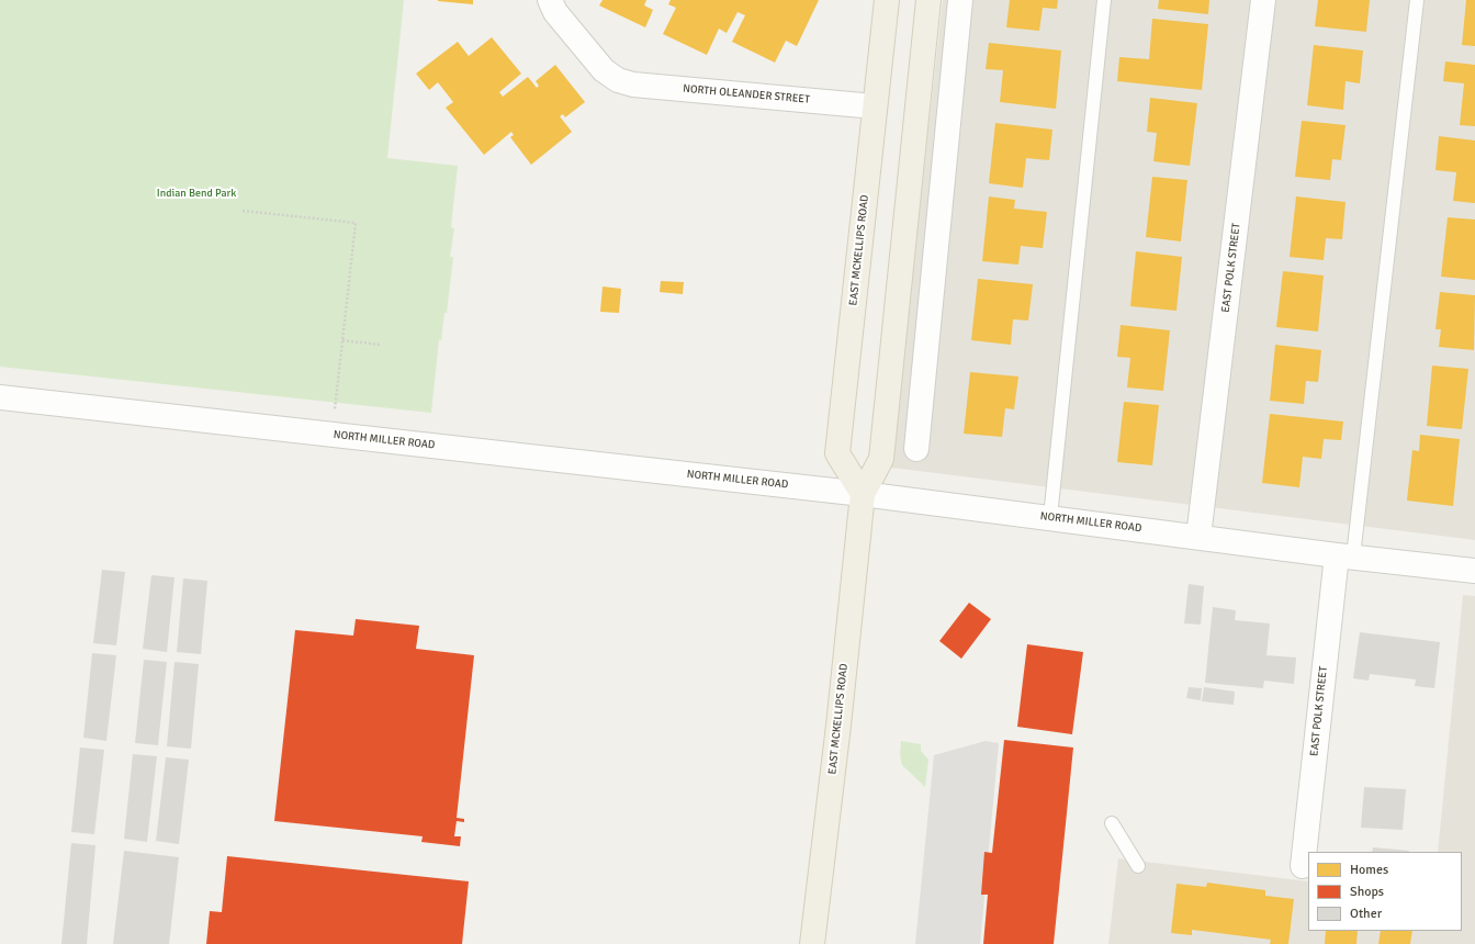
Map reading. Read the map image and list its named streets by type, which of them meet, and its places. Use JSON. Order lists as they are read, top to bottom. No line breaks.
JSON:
{"streets":{"main road":["EAST MCKELLIPS ROAD"],"street":["NORTH OLEANDER STREET","EAST POLK STREET","NORTH MILLER ROAD"]},"crossings":[["NORTH OLEANDER STREET","EAST MCKELLIPS ROAD"],["EAST MCKELLIPS ROAD","NORTH MILLER ROAD"],["EAST POLK STREET","NORTH MILLER ROAD"]],"parks":["Indian Bend Park"],"legend":["Homes","Shops","Other"]}
